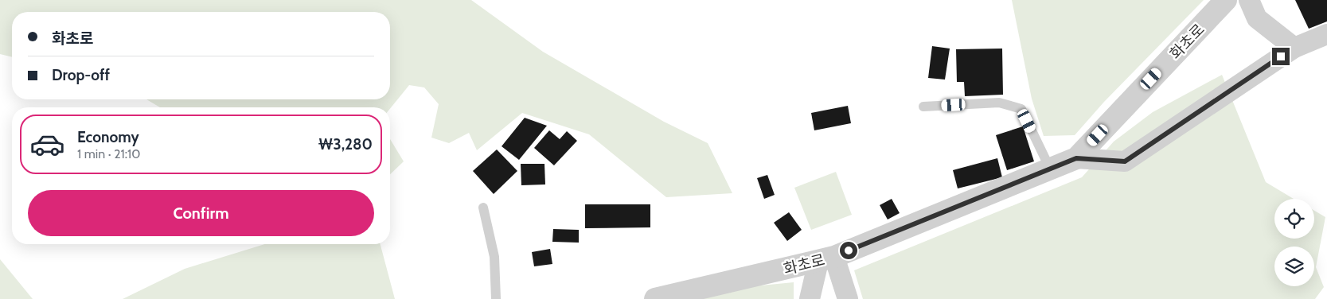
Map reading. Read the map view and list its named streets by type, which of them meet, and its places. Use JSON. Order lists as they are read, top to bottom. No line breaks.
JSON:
{"streets":{"street":["화초로"]},"page":{"banner":["화초로","Drop-off"],"list":[{"name":"Economy","note":"1 min · 21:10","value":"₩3,280"}],"buttons":"Confirm"}}
